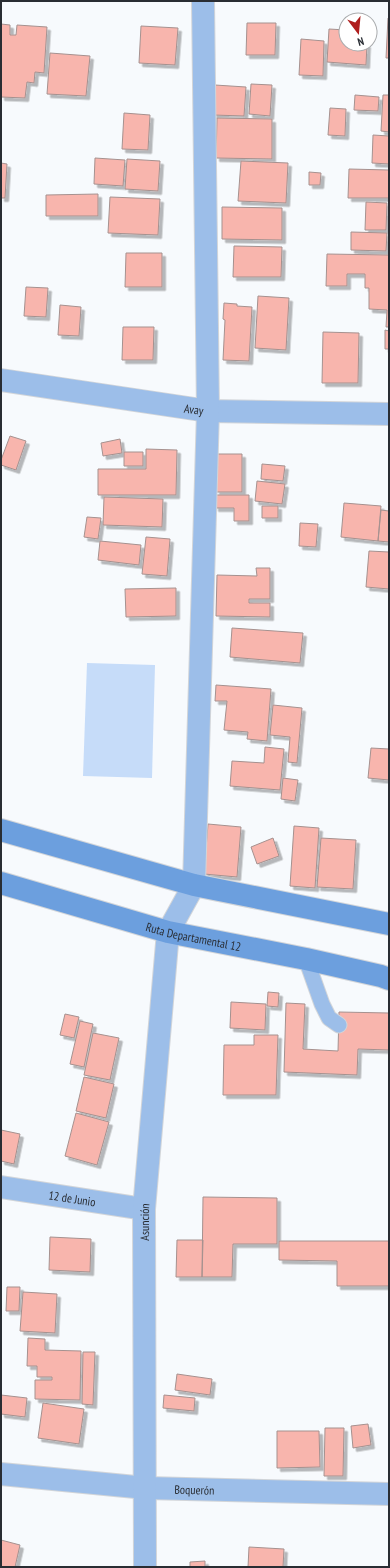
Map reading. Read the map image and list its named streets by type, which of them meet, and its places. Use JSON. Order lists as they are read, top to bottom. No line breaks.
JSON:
{"streets":{"main road":["Ruta Departamental 12"],"street":["Avay","12 de Junio","Asunción","Boquerón"]},"crossings":[["Ruta Departamental 12","Asunción"],["12 de Junio","Asunción"],["Asunción","Boquerón"]],"north":"bottom"}
